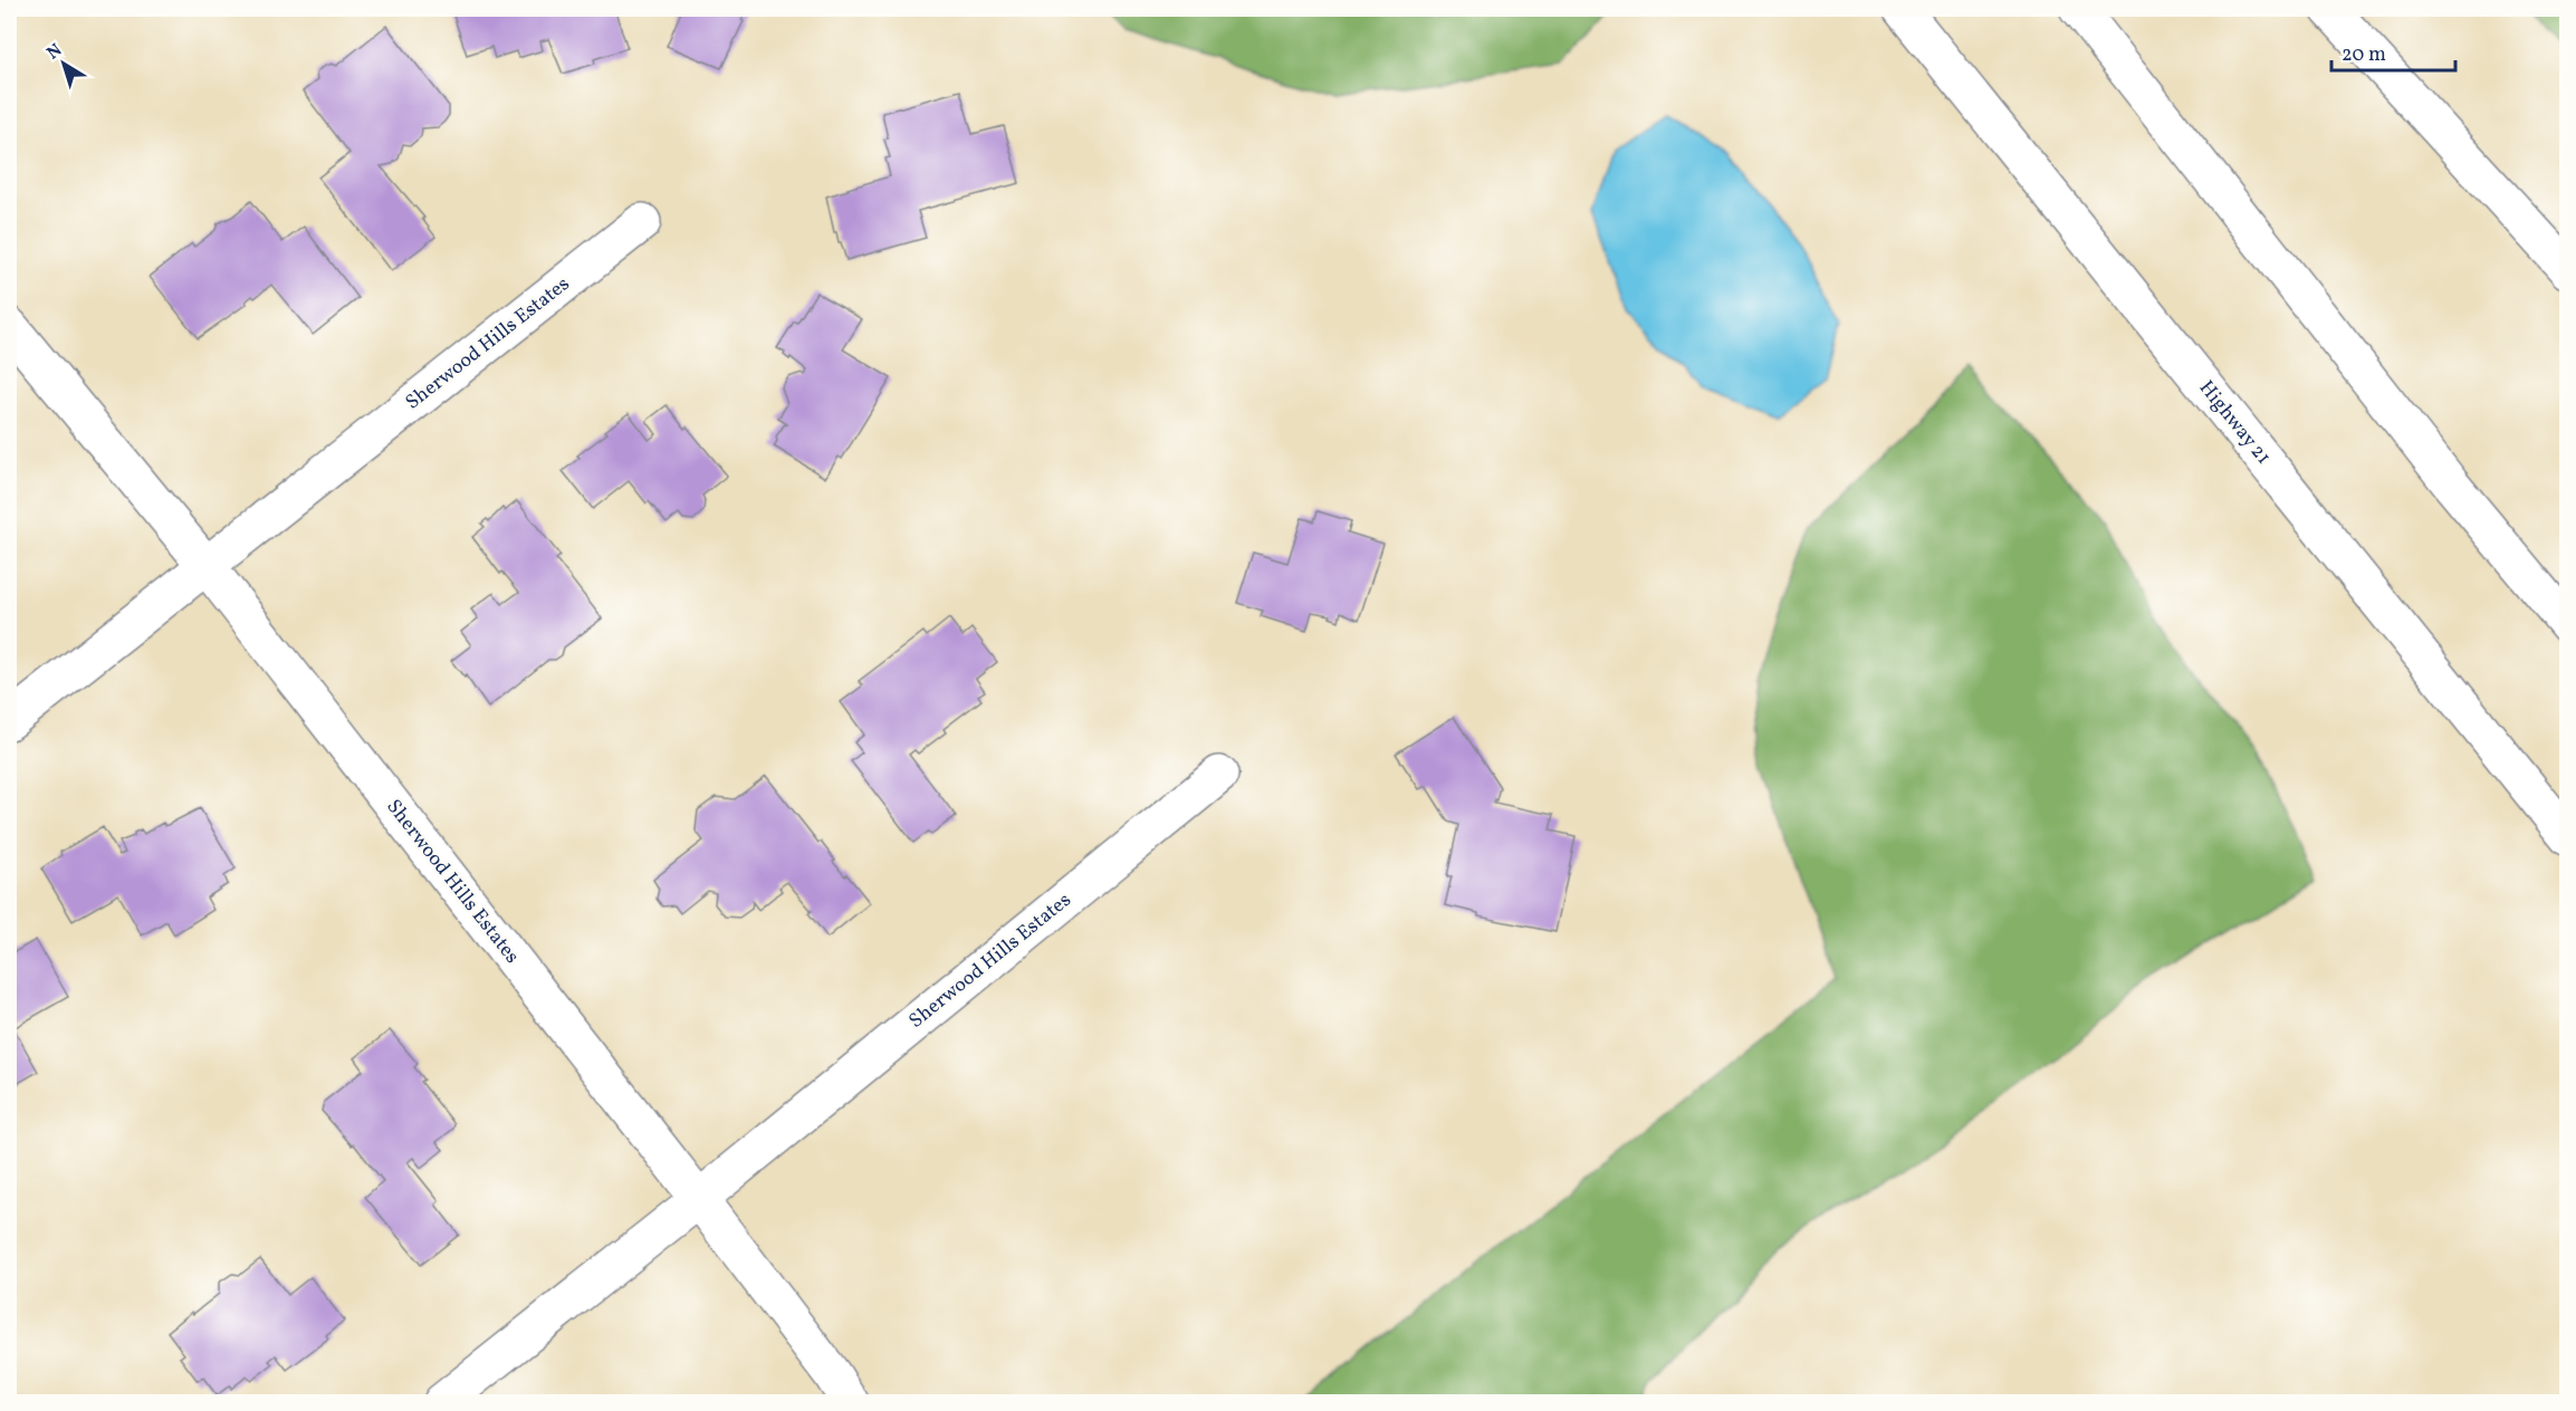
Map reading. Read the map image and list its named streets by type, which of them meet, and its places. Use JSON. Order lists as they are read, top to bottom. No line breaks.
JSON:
{"streets":{"street":["Sherwood Hills Estates","Highway 21"]},"scale_bar":"20 m","north":"top left"}
